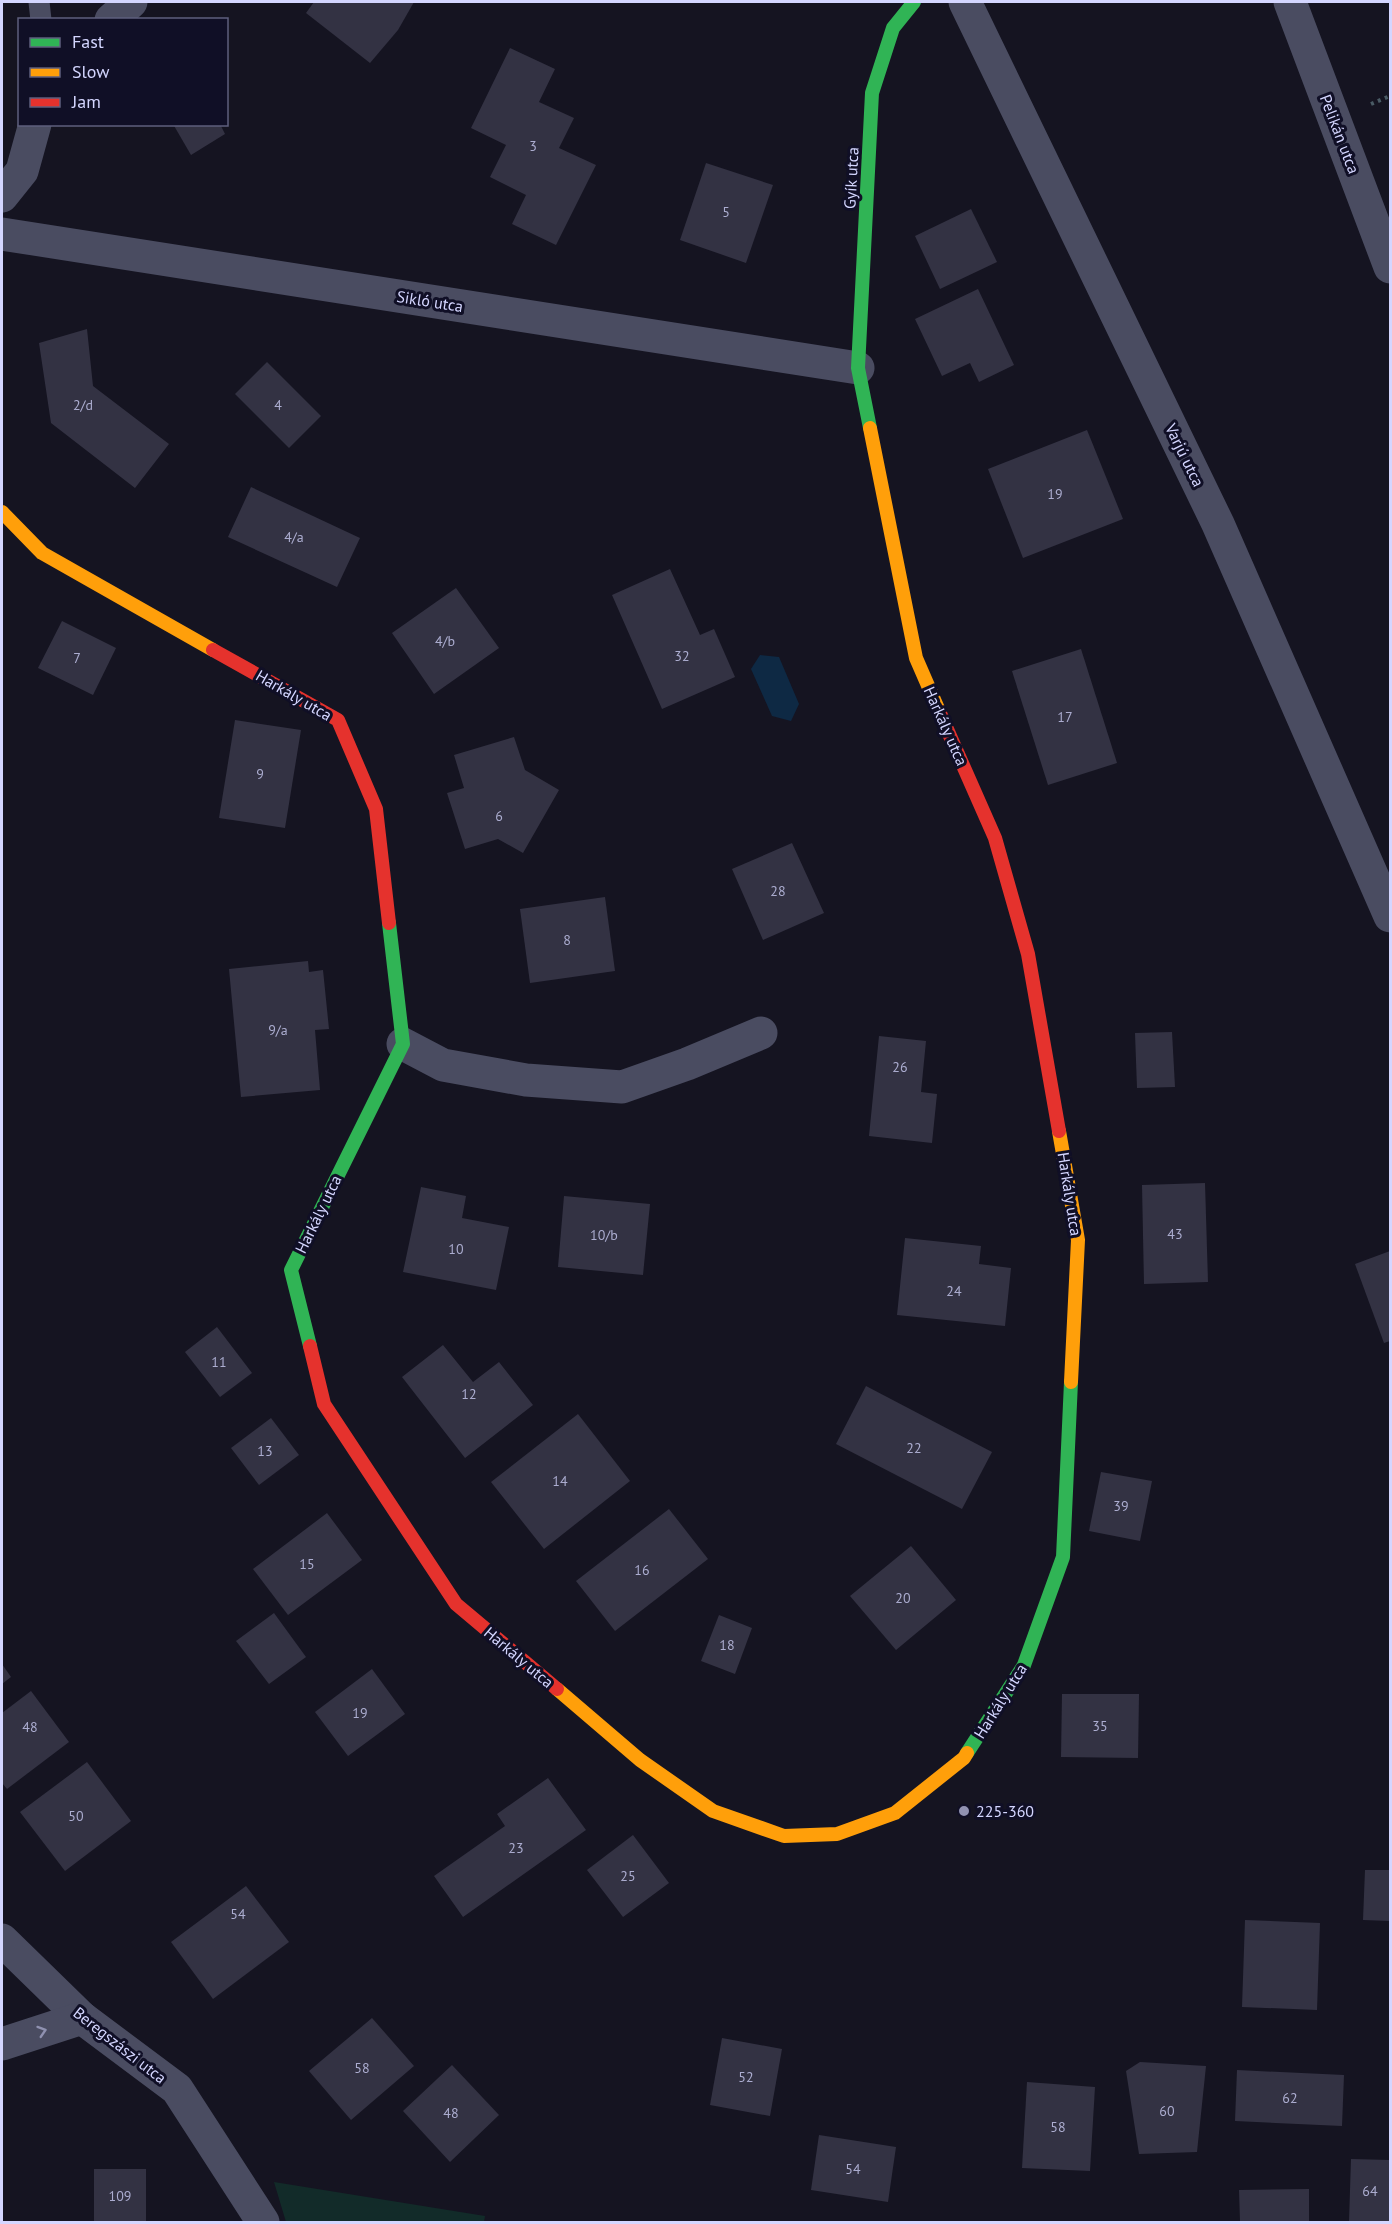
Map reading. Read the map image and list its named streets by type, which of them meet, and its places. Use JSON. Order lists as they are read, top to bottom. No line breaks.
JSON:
{"streets":{"street":["Pelikán utca","Gyík utca","Sikló utca","Varjú utca","Harkály utca","Beregszászi utca"]},"crossings":[["Gyík utca","Sikló utca"],["Gyík utca","Harkály utca"],["Sikló utca","Harkály utca"]],"places":["225-360"],"house_numbers":["3","5","2/d","4","19","4/a","4/b","32","7","17","9","6","28","8","9/a","26","43","10/b","10","24","11","12","22","13","14","39","15","16","20","18","19","35","48","50","23","25","54","58","52","62","60","48","58","54","64","109"],"legend":["Fast","Slow","Jam"]}
